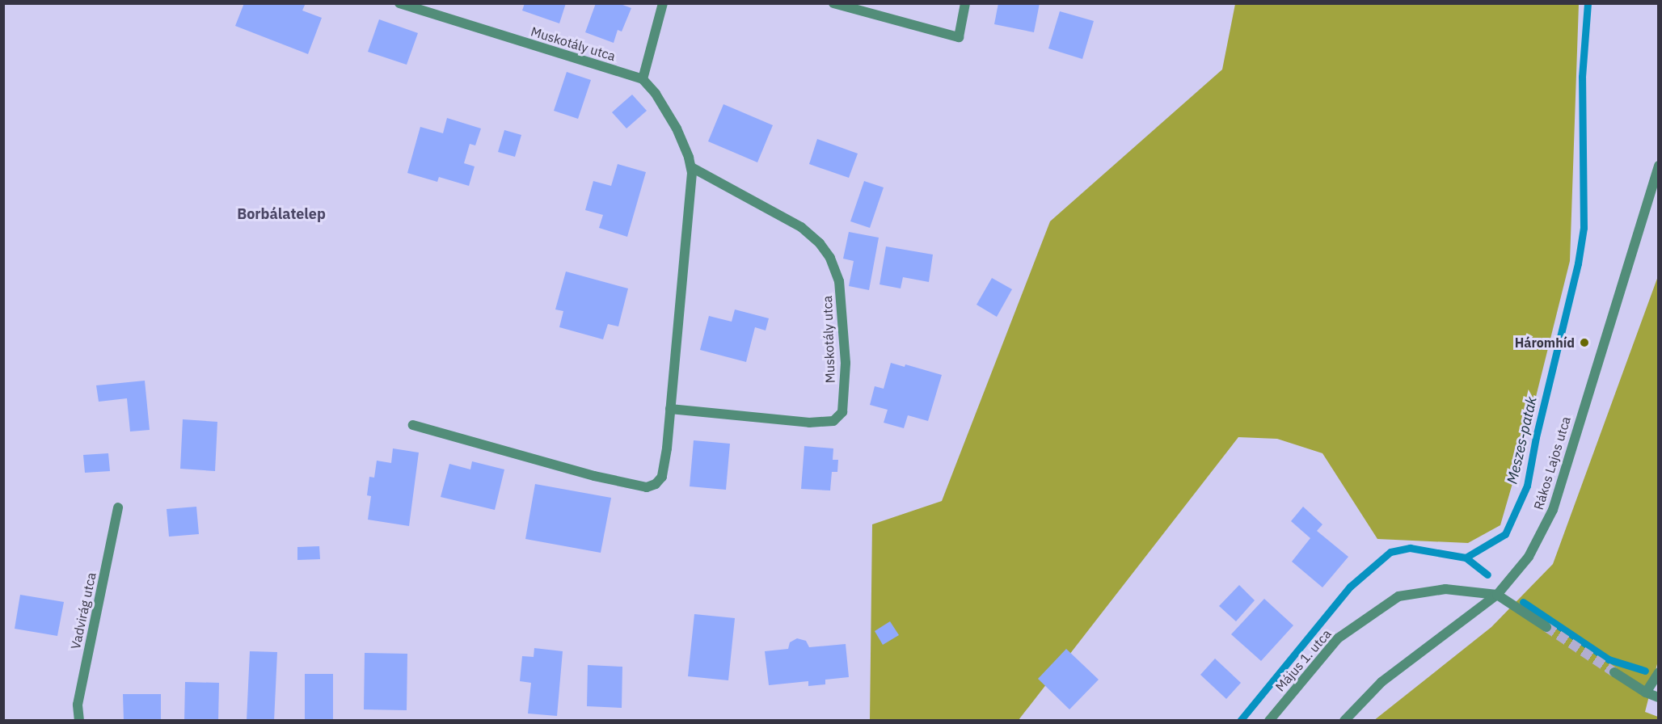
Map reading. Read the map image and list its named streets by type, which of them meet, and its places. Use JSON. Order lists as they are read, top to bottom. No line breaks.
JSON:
{"streets":{"street":["Muskotály utca","Rákos Lajos utca","Vadvirág utca","Május 1. utca"]},"crossings":[["Rákos Lajos utca","Május 1. utca"]],"districts":["Borbálatelep"],"water":["Meszes-patak"],"places":["Háromhíd"]}
